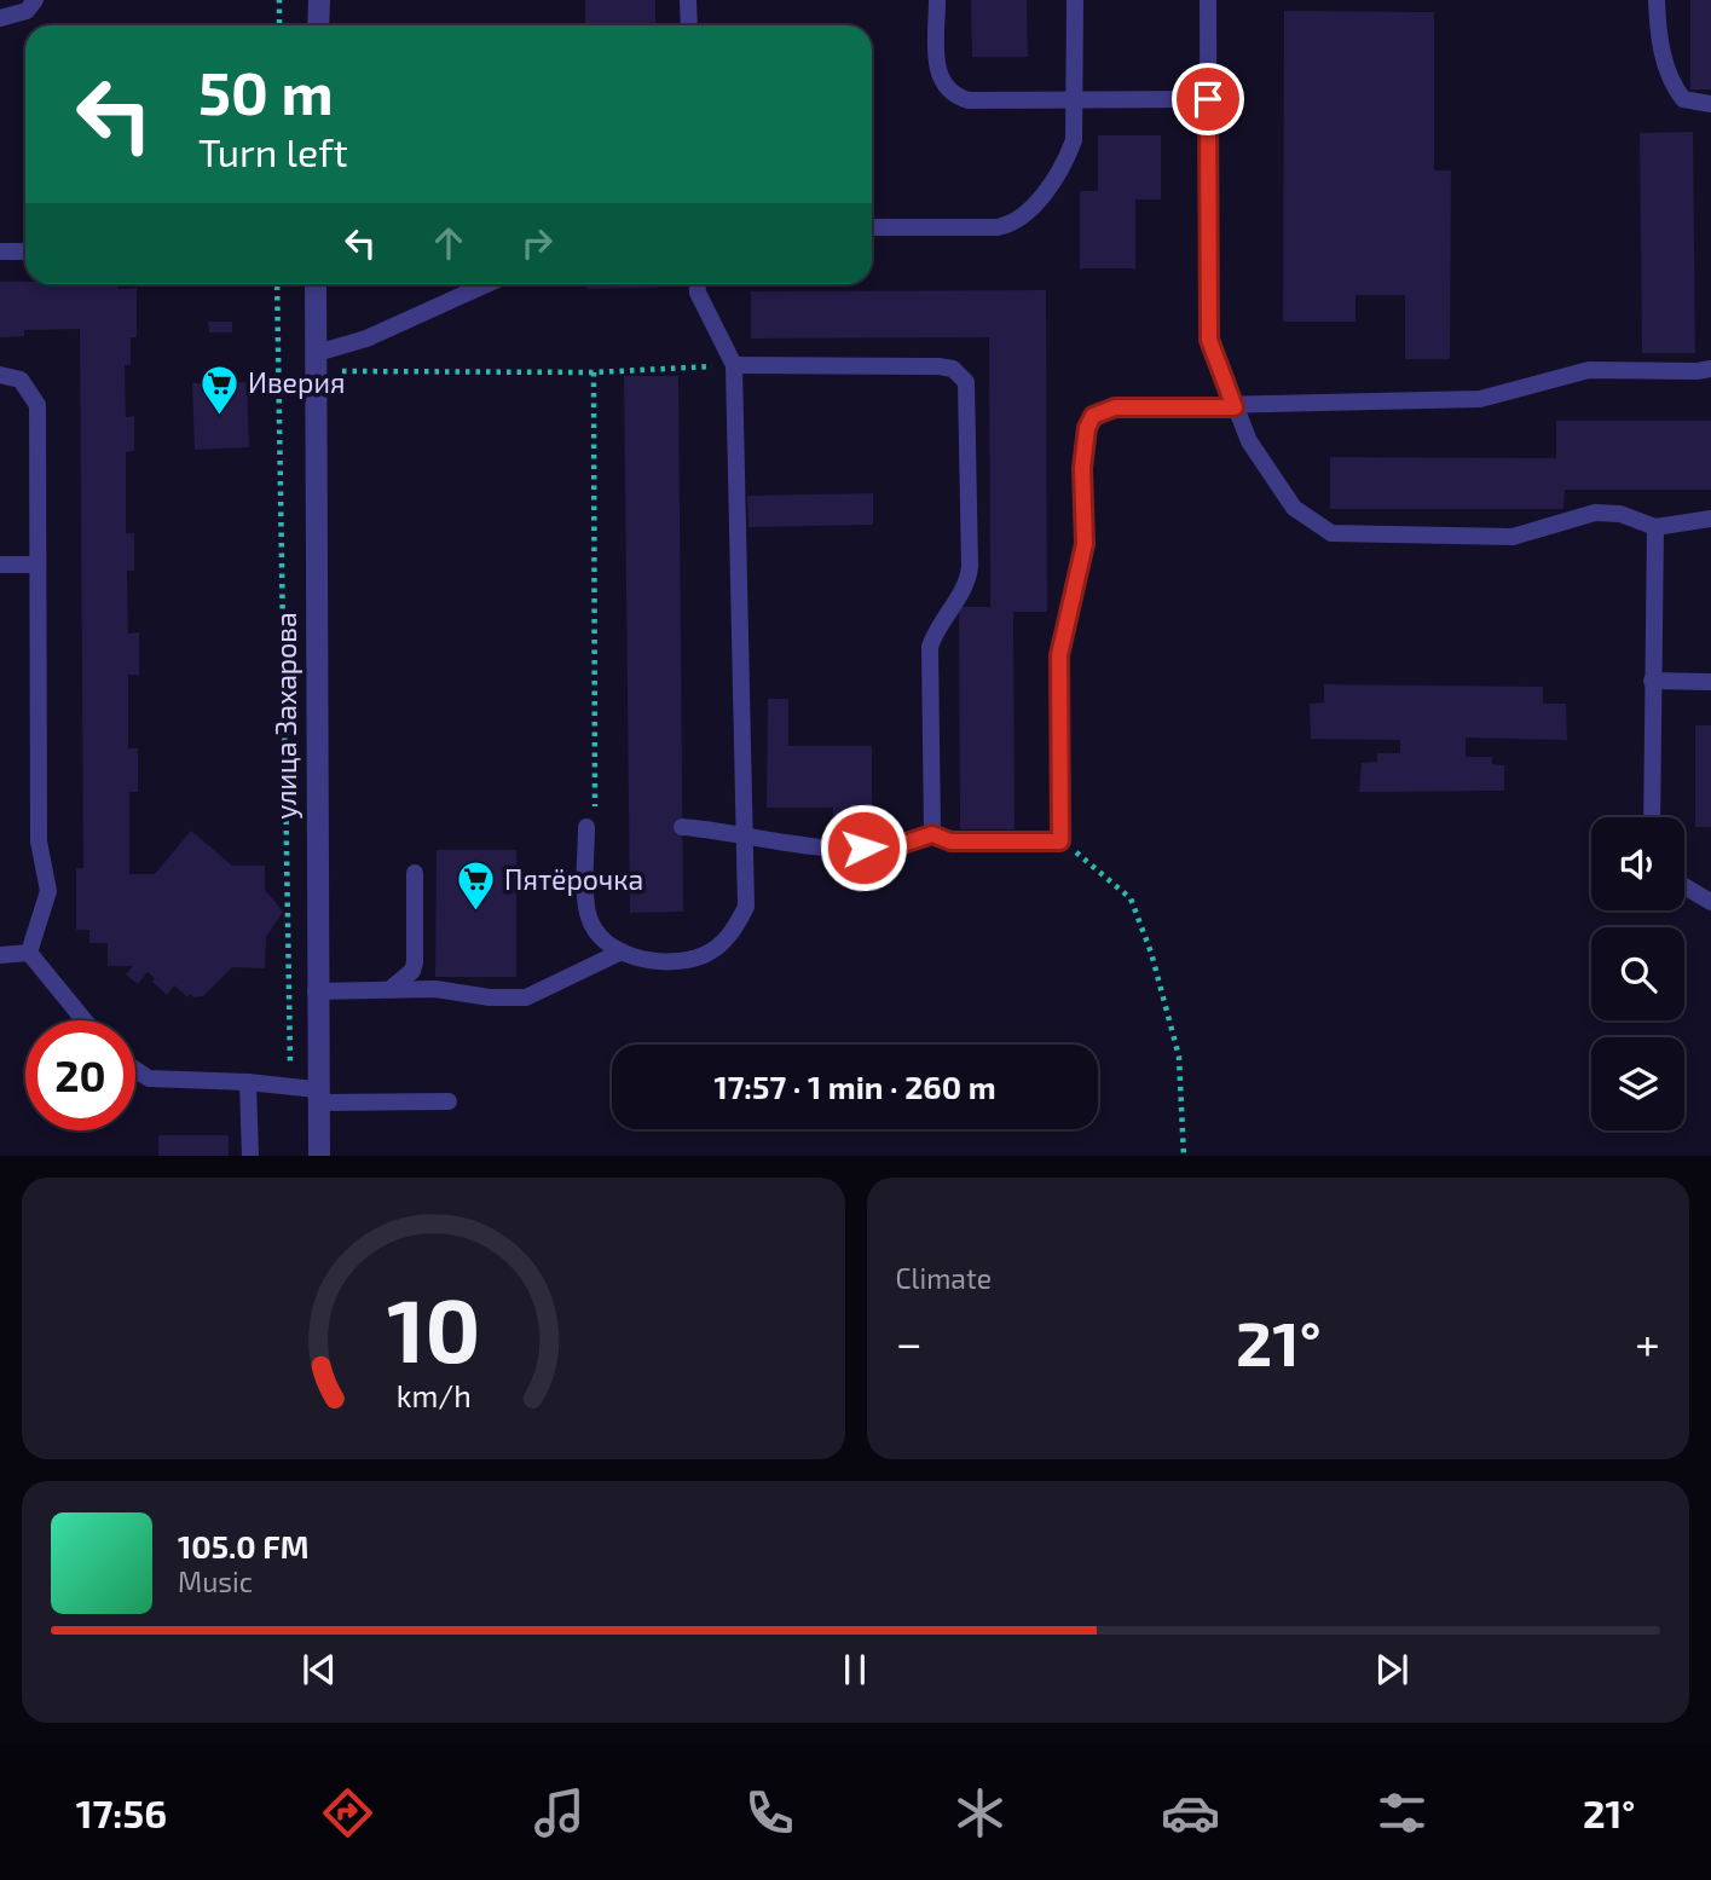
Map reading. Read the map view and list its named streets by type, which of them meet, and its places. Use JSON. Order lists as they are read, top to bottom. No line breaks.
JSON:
{"streets":{"street":["улица Захарова"]},"places":{"supermarket":["Иверия","Пятёрочка"]},"page":{"turn":["50 m","Turn left"],"limit":"20","trip":"17:57 · 1 min · 260 m","tile":"Climate","heat":["−","21°","+"],"song":["105.0 FM","Music"],"tabs":["17:56","21°"],"gauge":["10","km/h"]}}
